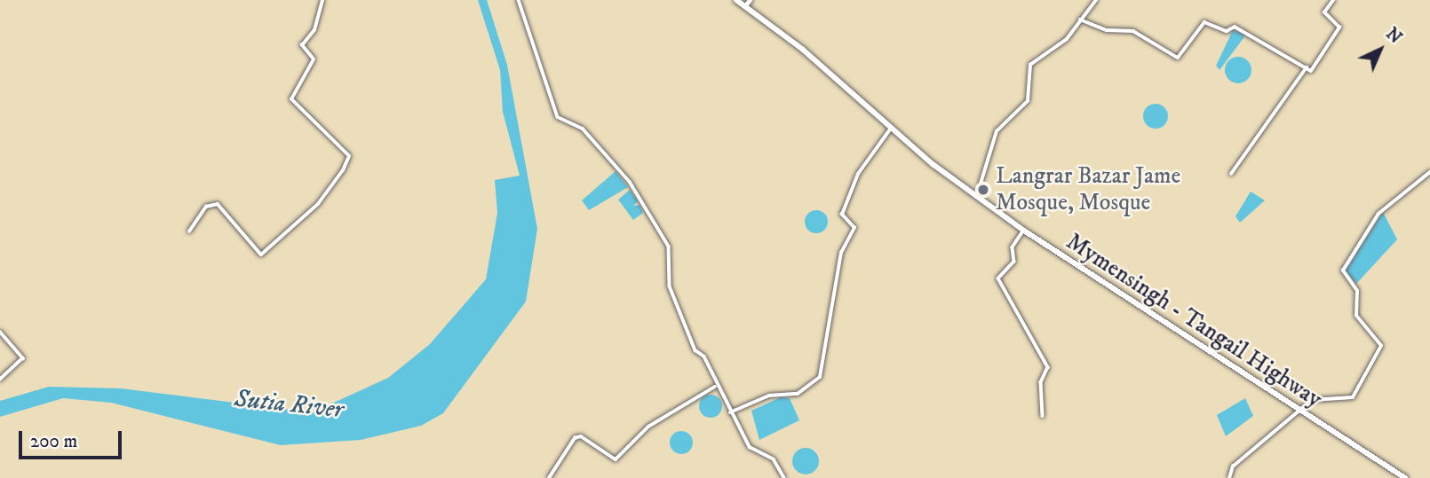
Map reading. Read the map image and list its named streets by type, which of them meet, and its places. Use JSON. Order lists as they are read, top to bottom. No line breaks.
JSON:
{"streets":{"highway":["Mymensingh - Tangail Highway"]},"water":["Sutia River"],"places":["Langrar Bazar Jame Mosque, Mosque"],"scale_bar":"200 m","north":"top right"}
